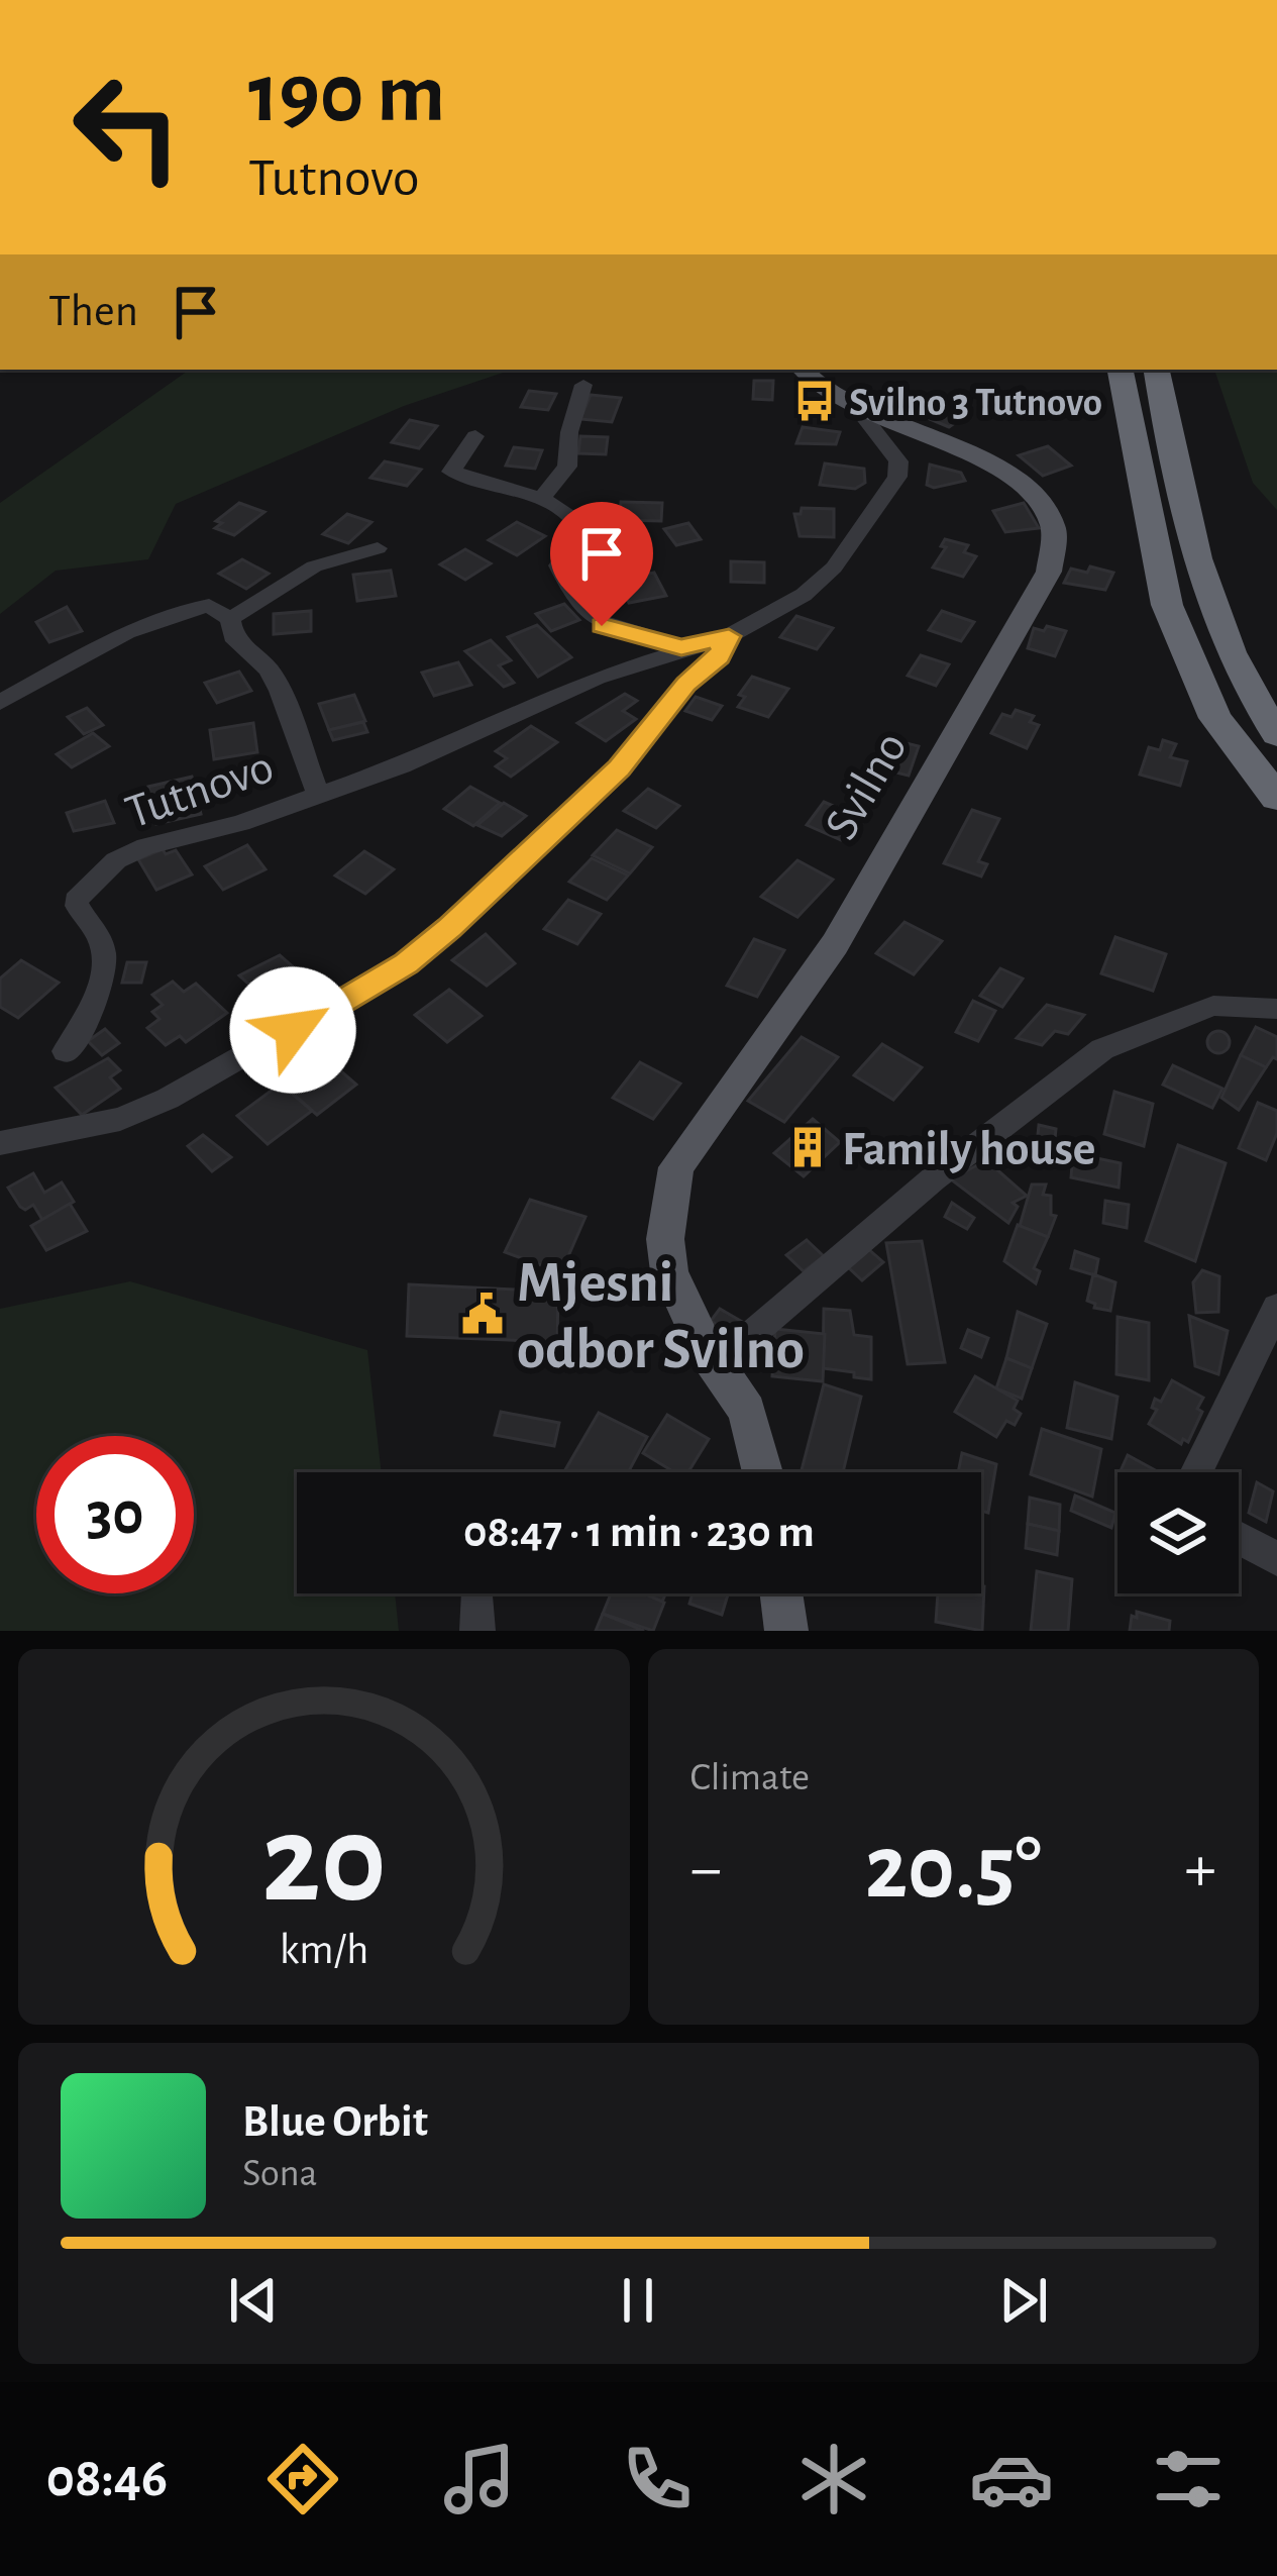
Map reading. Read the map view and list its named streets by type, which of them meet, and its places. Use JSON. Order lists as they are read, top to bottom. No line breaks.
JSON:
{"streets":{"main road":["Svilno"],"street":["Tutnovo"]},"crossings":[["Svilno","Tutnovo"]],"places":{"bus stop":["Svilno 3 Tutnovo"],"building":["Family house"],"public building":["Mjesni odbor Svilno"]},"page":{"turn":["190 m","Tutnovo"],"then":"Then","limit":"30","trip":"08:47 · 1 min · 230 m","tile":"Climate","heat":["−","20.5°","+"],"song":["Blue Orbit","Sona"],"tabs":"08:46","gauge":["20","km/h"]}}
